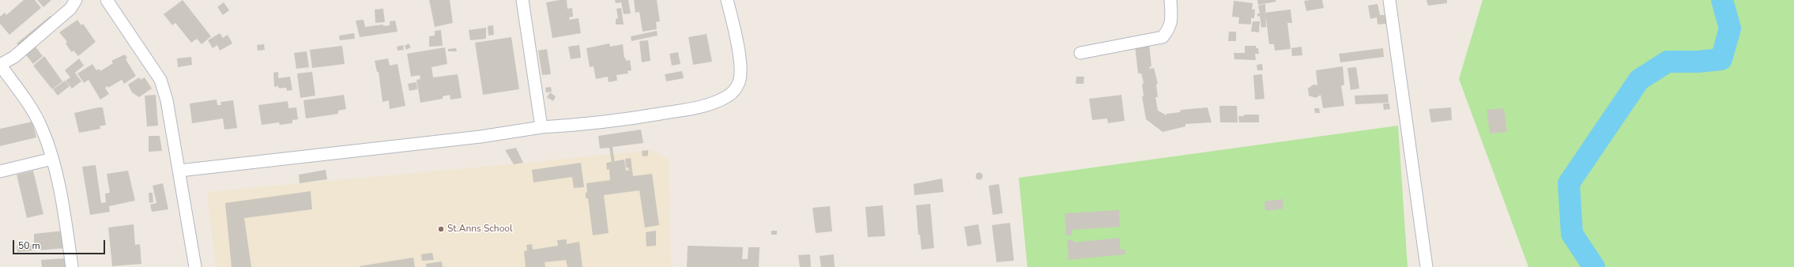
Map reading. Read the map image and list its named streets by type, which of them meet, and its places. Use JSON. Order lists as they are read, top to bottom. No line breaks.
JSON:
{"places":["St.Anns School"],"scale_bar":"50 m"}
